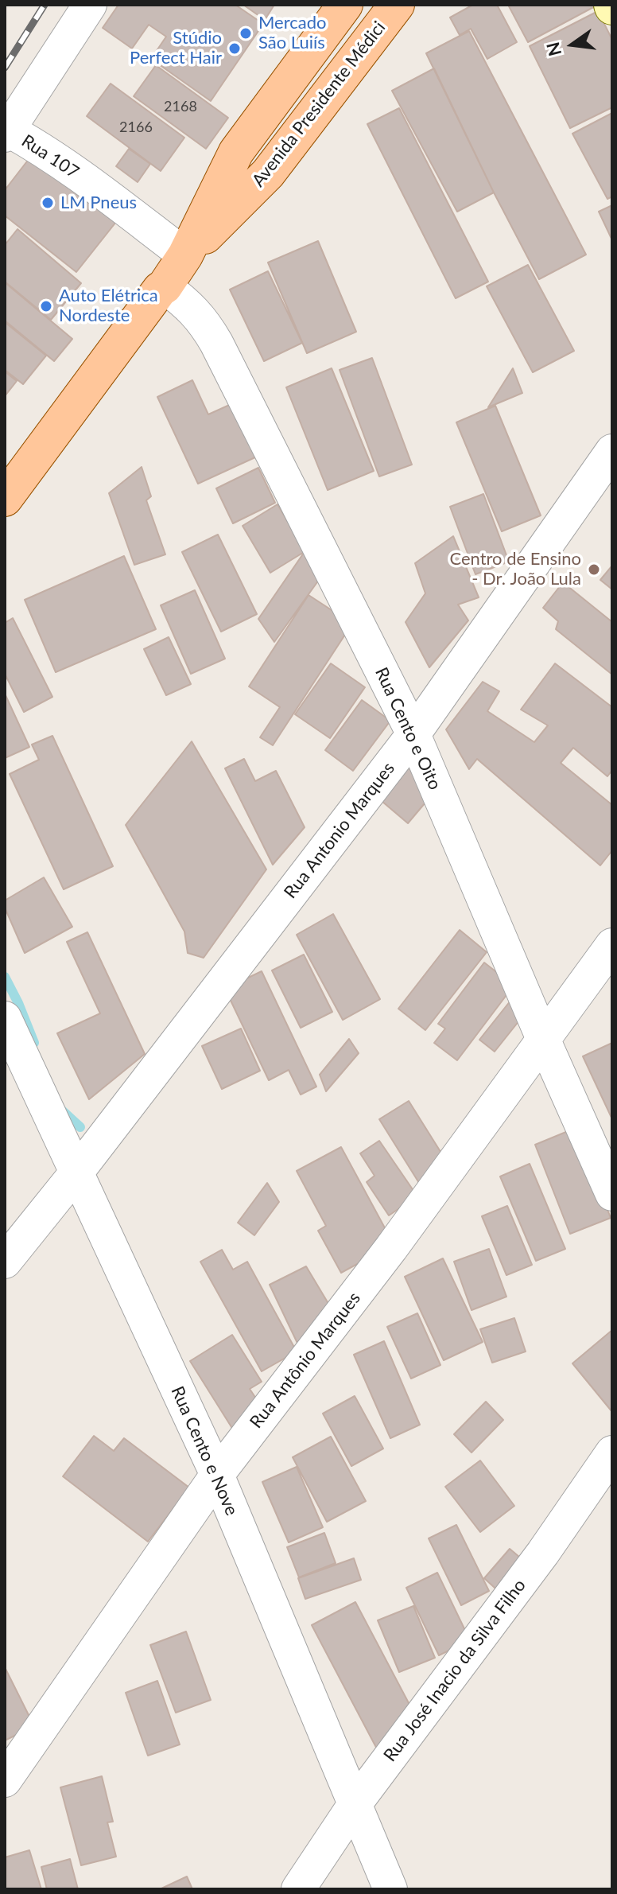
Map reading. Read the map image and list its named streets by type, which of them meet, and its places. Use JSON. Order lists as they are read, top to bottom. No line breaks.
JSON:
{"streets":{"main road":["Avenida Presidente Médici"],"street":["Rua 107","Rua Cento e Oito","Rua Antonio Marques","Rua Antônio Marques","Rua Cento e Nove","Rua José Inacio da Silva Filho"]},"crossings":[["Avenida Presidente Médici","Rua 107"],["Avenida Presidente Médici","Rua Cento e Oito"],["Rua Cento e Oito","Rua Antonio Marques"],["Rua Cento e Oito","Rua Antônio Marques"],["Rua Antonio Marques","Rua Cento e Nove"],["Rua Antônio Marques","Rua Cento e Nove"],["Rua Cento e Nove","Rua José Inacio da Silva Filho"]],"places":["Mercado São Luiís","Stúdio Perfect Hair","LM Pneus","Auto Elétrica Nordeste","Centro de Ensino - Dr. João Lula"],"house_numbers":["2168","2166"],"north":"left"}
